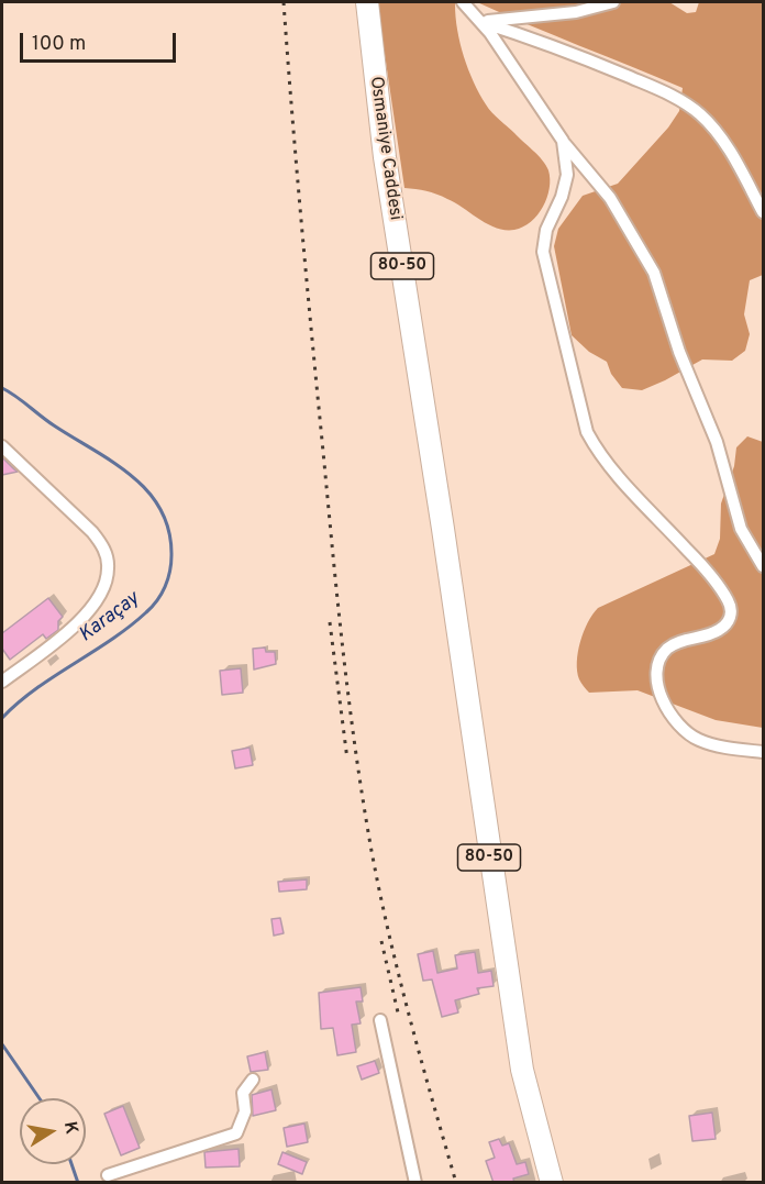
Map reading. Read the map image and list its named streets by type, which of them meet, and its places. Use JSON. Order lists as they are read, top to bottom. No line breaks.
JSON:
{"streets":{"highway":["Osmaniye Caddesi","80-50"]},"water":["Karaçay"],"scale_bar":"100 m","north":"right"}
